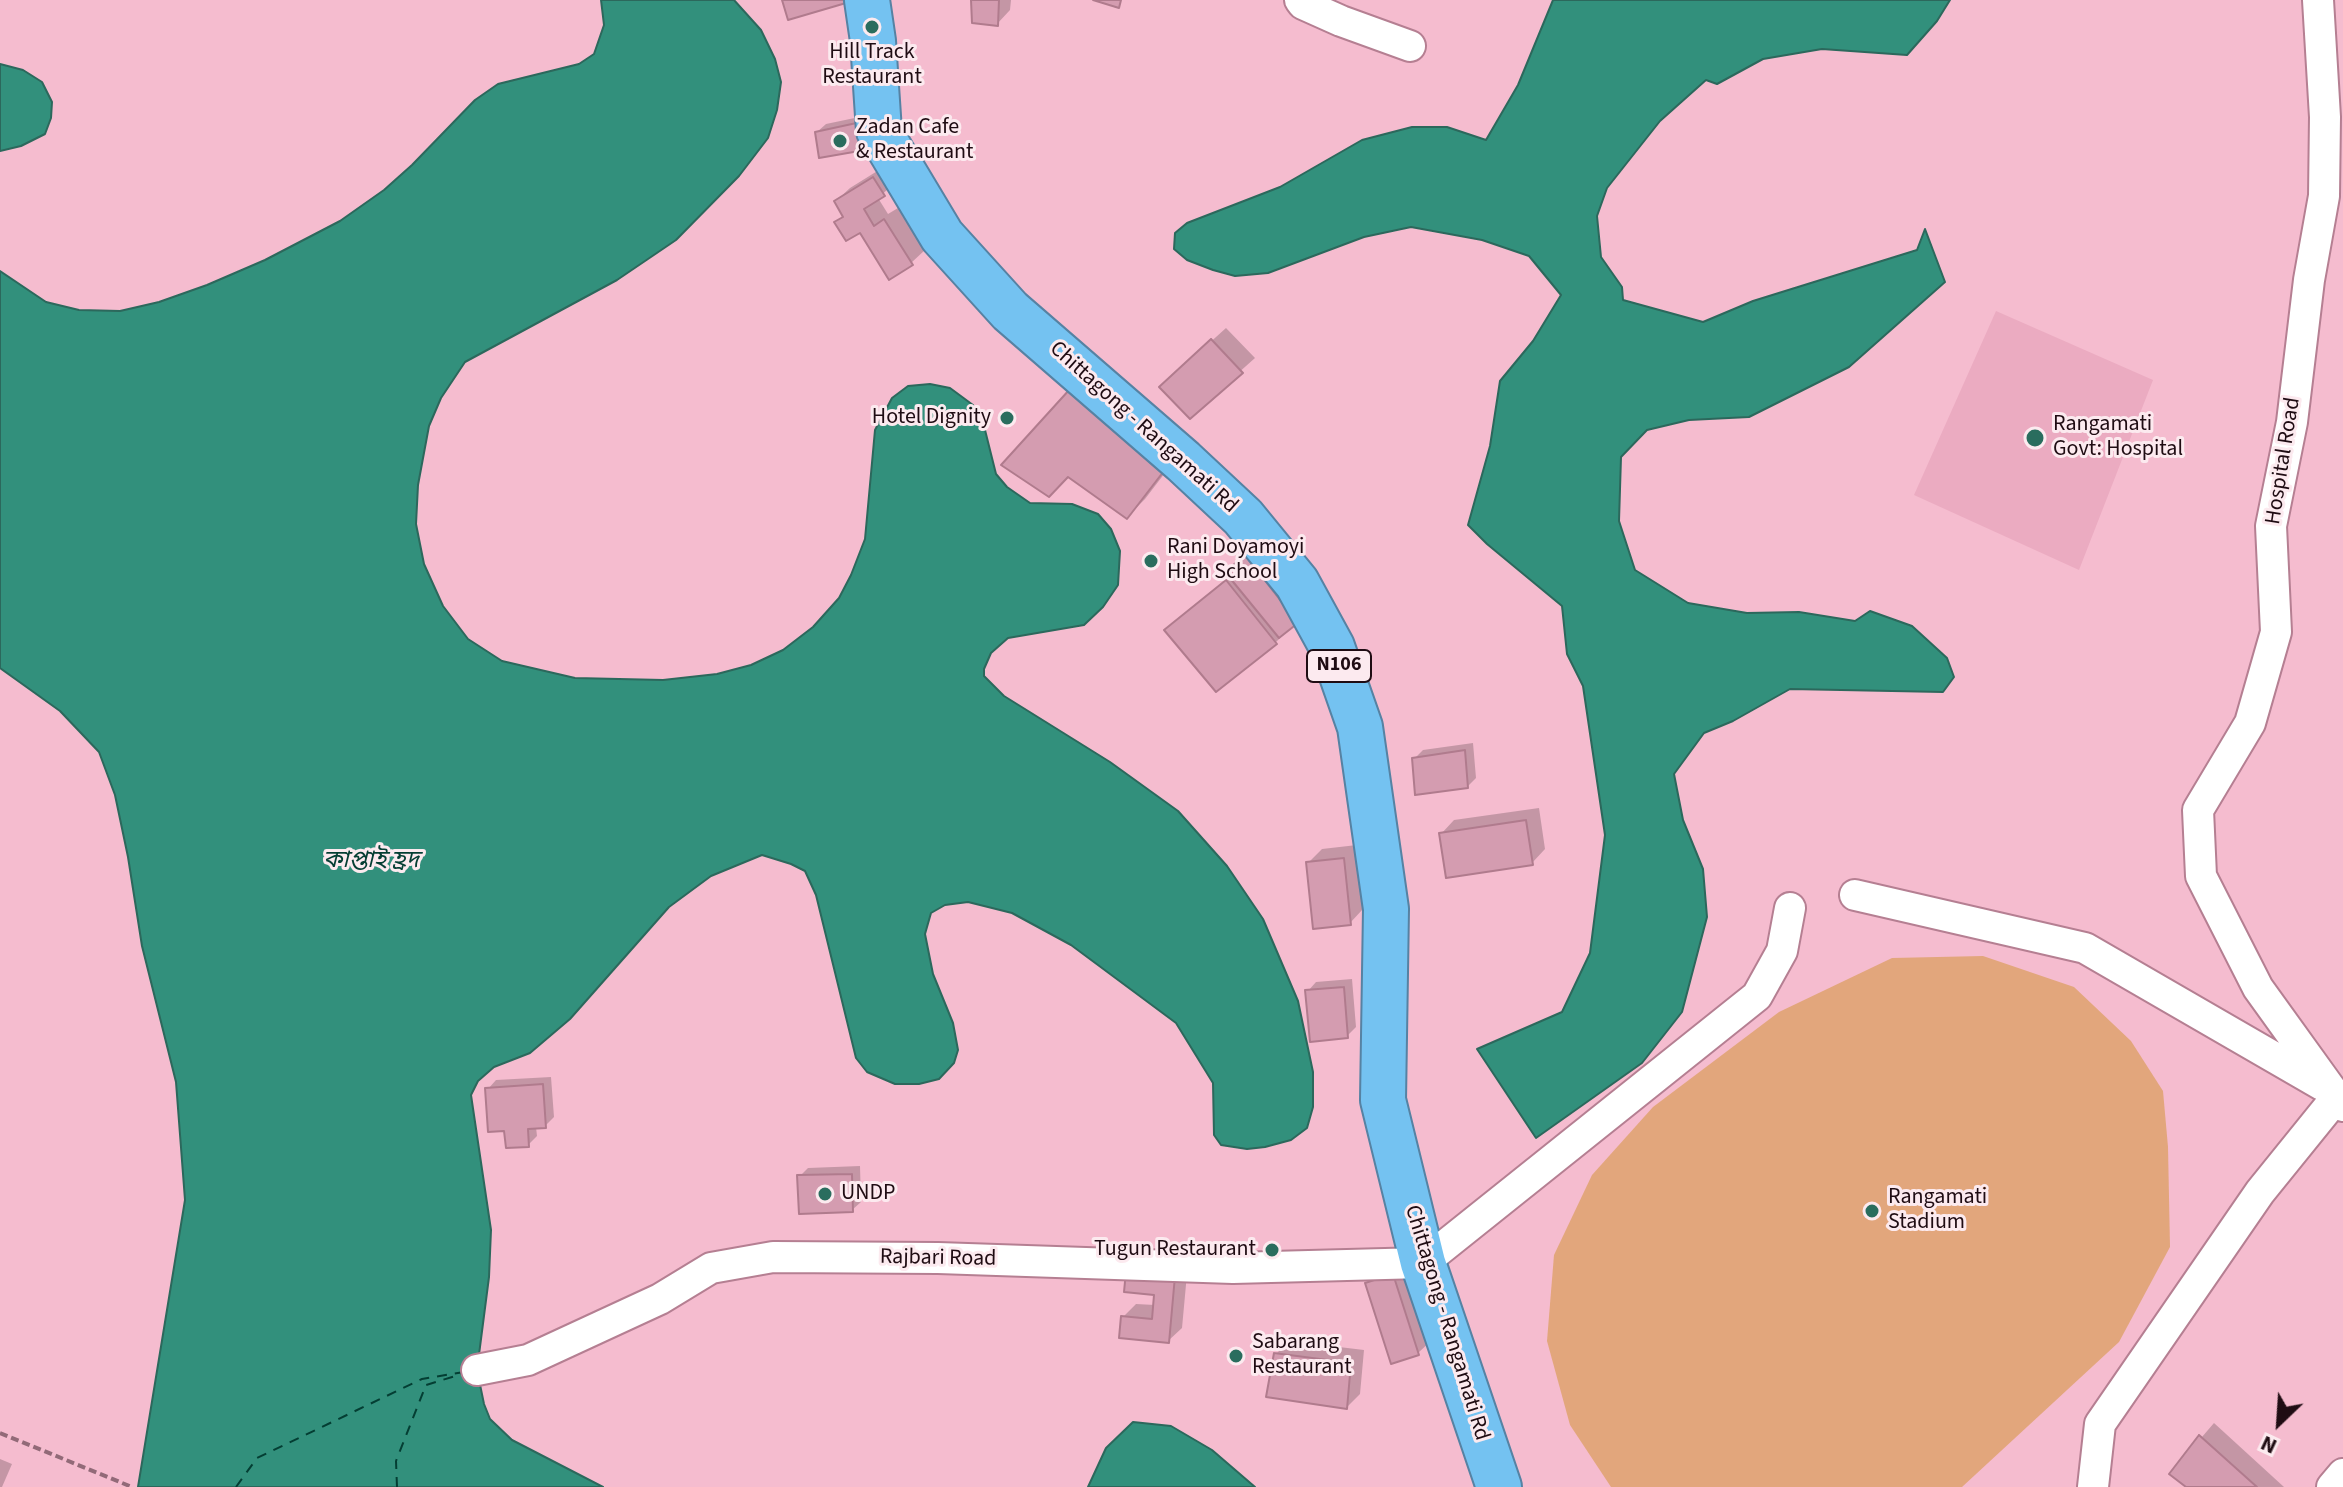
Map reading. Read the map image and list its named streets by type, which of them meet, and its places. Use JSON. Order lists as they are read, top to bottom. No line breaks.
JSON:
{"streets":{"highway":["Chittagong - Rangamati Rd","N106"],"street":["Hospital Road","Rajbari Road"]},"crossings":[["Chittagong - Rangamati Rd","Rajbari Road"]],"water":["কাপ্তাই হ্রদ"],"places":["Hill Track Restaurant","Zadan Cafe & Restaurant","Hotel Dignity","Rangamati Govt: Hospital","Rani Doyamoyi High School","UNDP","Rangamati Stadium","Tugun Restaurant","Sabarang Restaurant"],"north":"bottom left"}
